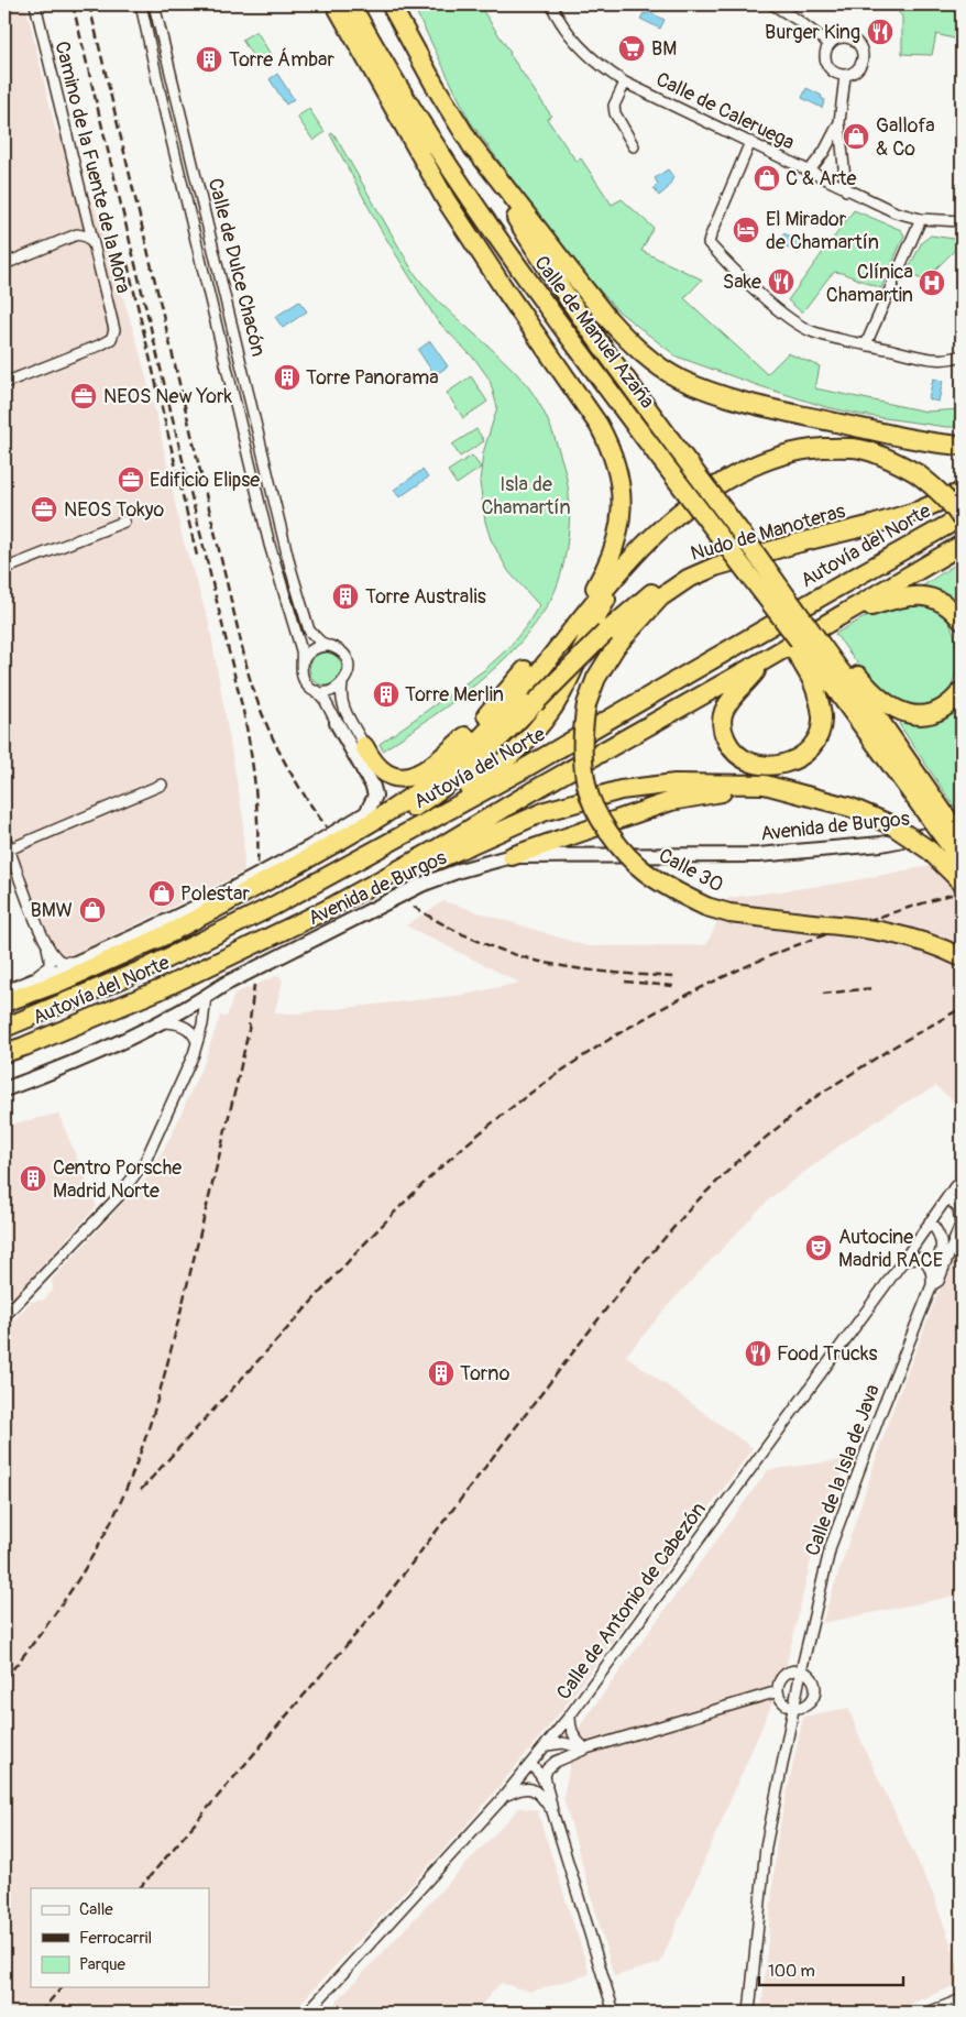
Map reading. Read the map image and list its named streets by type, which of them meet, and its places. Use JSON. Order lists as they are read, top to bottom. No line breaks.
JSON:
{"streets":{"highway":["Calle de Manuel Azaña","Nudo de Manoteras","Autovía del Norte","Calle 30"],"street":["Calle de Caleruega","Camino de la Fuente de la Mora","Calle de Dulce Chacón","Avenida de Burgos","Calle de la Isla de Java","Calle de Antonio de Cabezón"]},"crossings":[["Nudo de Manoteras","Calle 30"],["Calle de la Isla de Java","Calle de Antonio de Cabezón"]],"parks":["Isla de Chamartín"],"places":{"restaurant":["Burger King","Sake","Food Trucks"],"supermarket":["BM"],"building":["Torre Ámbar","Torre Panorama","Torre Australis","Torre Merlin","Centro Porsche Madrid Norte","Torno"],"shop":["Gallofa & Co","C & Arte","Polestar","BMW"],"hotel":["El Mirador de Chamartín"],"hospital":["Clínica Chamartin"],"office":["NEOS New York","Edificio Elipse","NEOS Tokyo"],"theatre":["Autocine Madrid RACE"]},"legend":["Calle","Ferrocarril","Parque"],"scale_bar":"100 m"}
